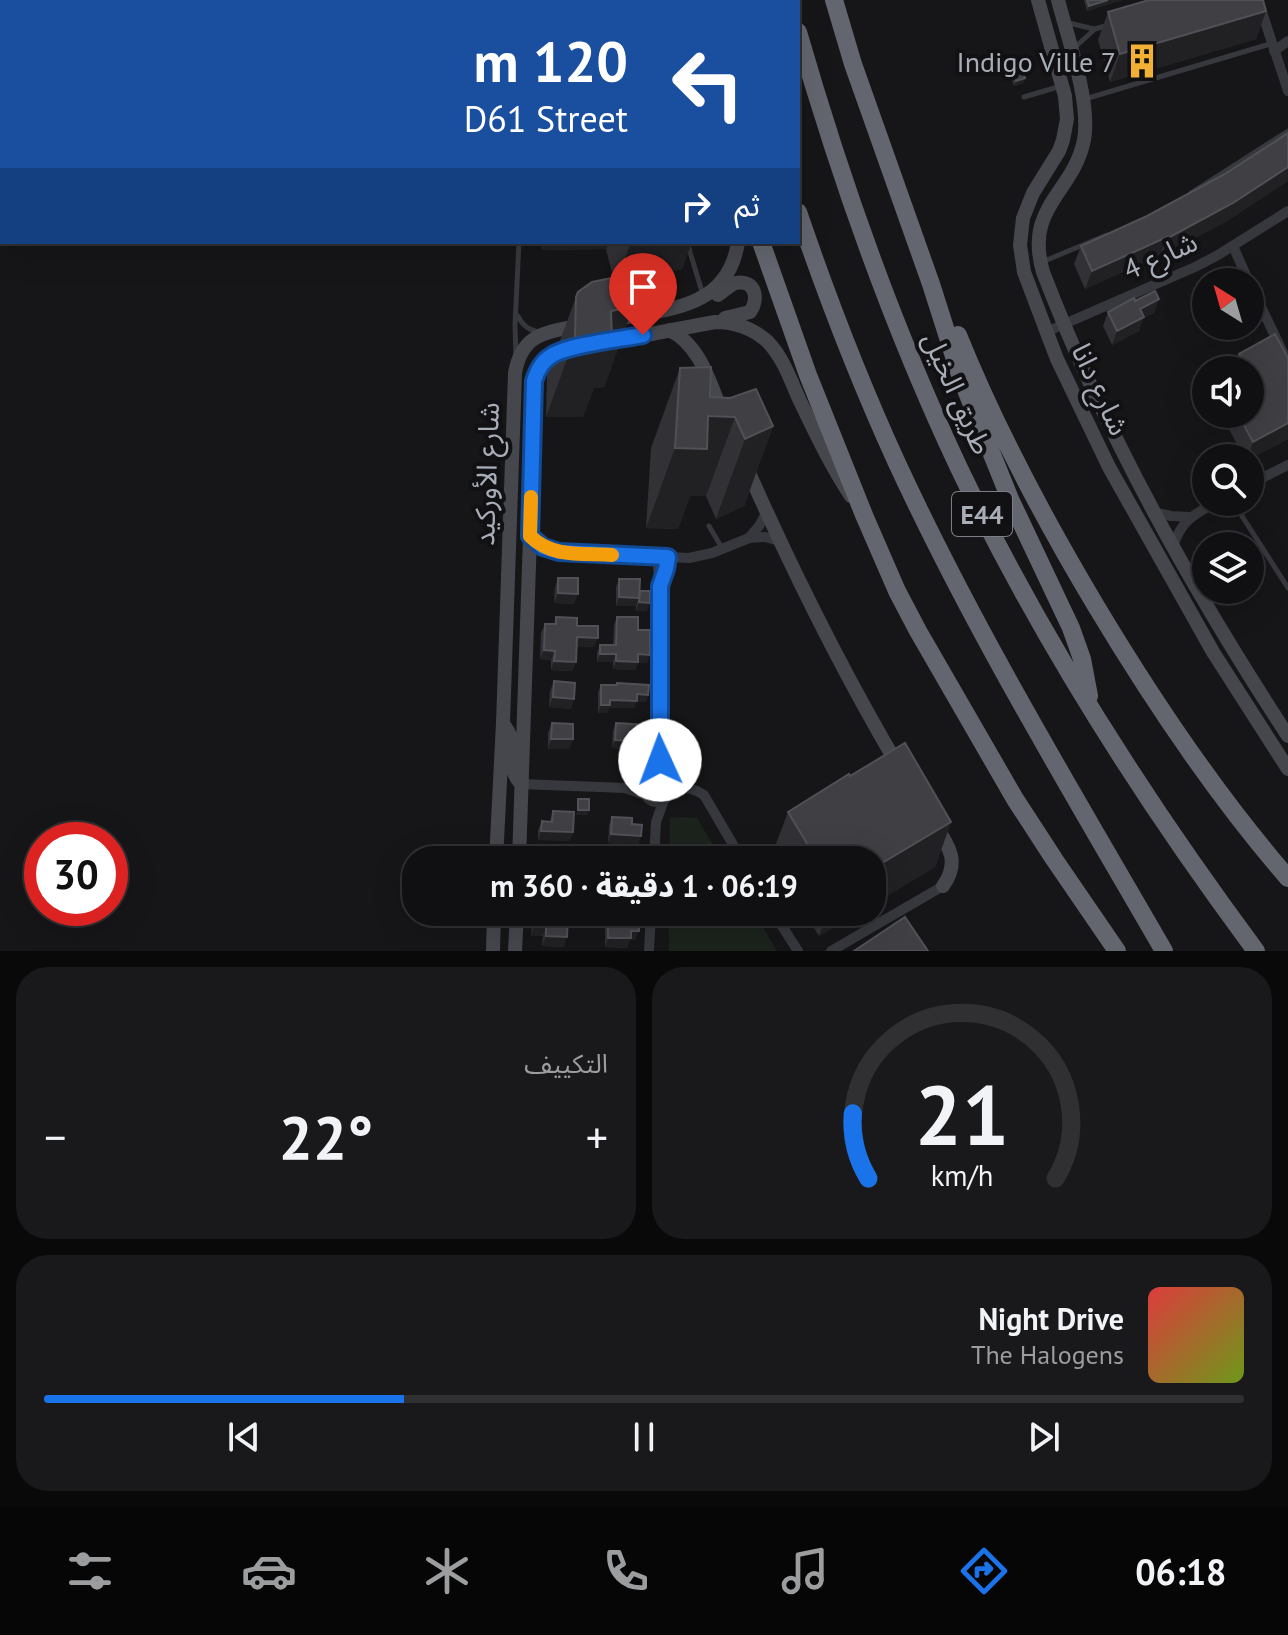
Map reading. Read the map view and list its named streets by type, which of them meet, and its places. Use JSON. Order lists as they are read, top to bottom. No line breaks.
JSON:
{"streets":{"highway":["طريق الخيل","E44"],"street":["شارع 4","شارع دانا","شارع الأوركيد"]},"crossings":[["شارع 4","شارع دانا"]],"places":{"building":["Indigo Ville 7"]},"north":"top left","page":{"turn":["120 m","D61 Street"],"then":"ثم","limit":"30","trip":"06:19 · 1 دقيقة · 360 m","tile":"التكييف","heat":["−","22°","+"],"song":["Night Drive","The Halogens"],"tabs":"06:18","gauge":["21","km/h"]}}
